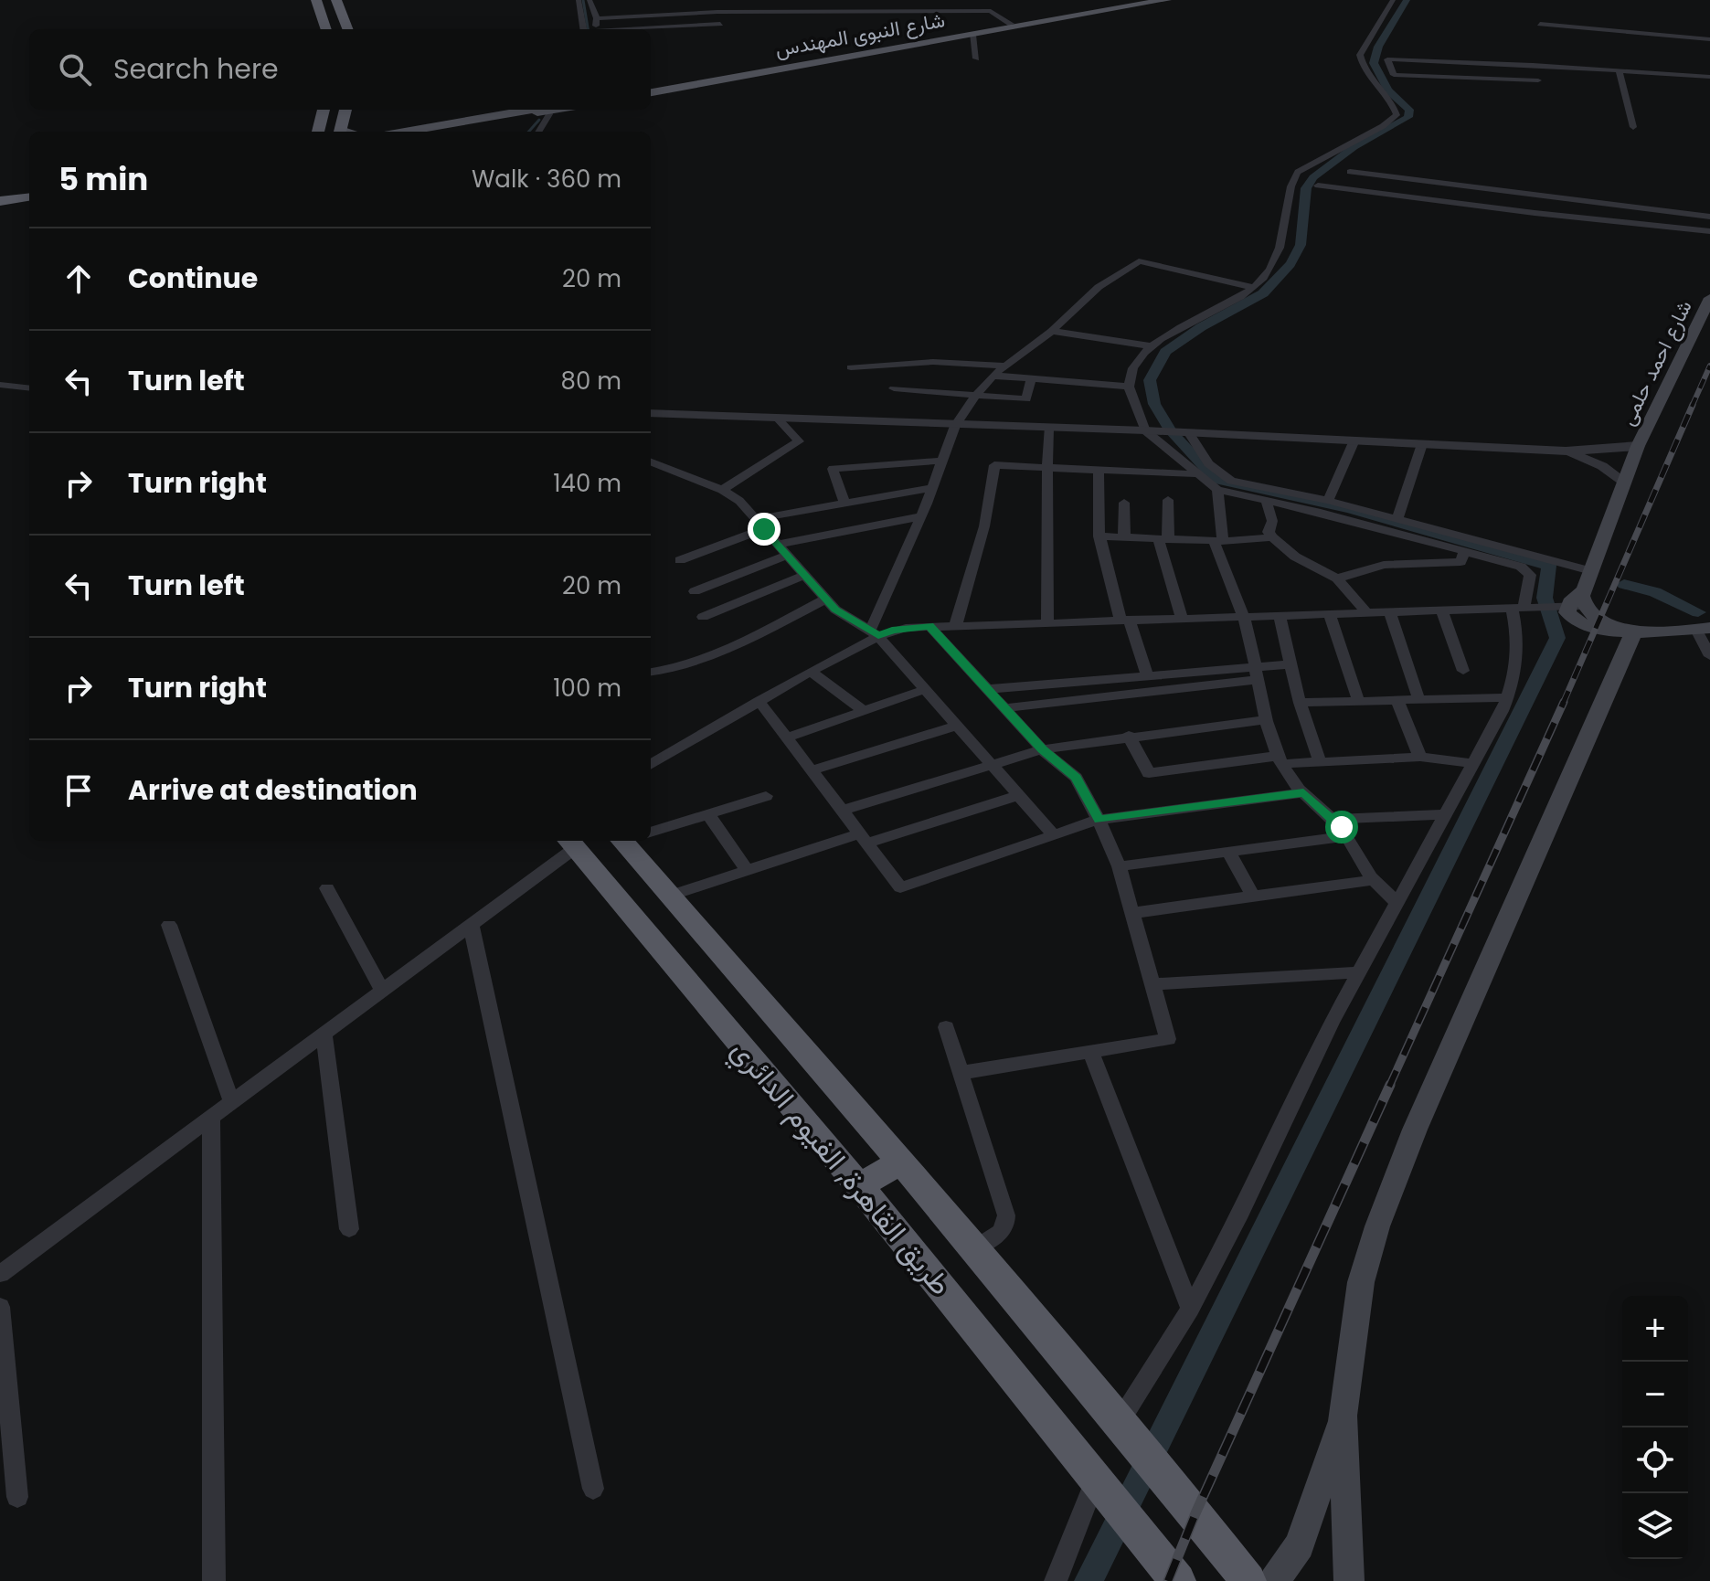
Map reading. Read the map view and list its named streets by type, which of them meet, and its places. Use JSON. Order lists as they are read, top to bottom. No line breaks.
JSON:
{"streets":{"highway":["طريق القاهرة, الفيوم الدائري"],"main road":["شارع النبوى المهندس","شارع احمد حلمى"]},"page":{"search":"Search here","heading":["5 min","Walk · 360 m"],"list":[["Continue","20 m"],["Turn left","80 m"],["Turn right","140 m"],["Turn left","20 m"],["Turn right","100 m"],"Arrive at destination"],"map_buttons":["+","−"]}}
